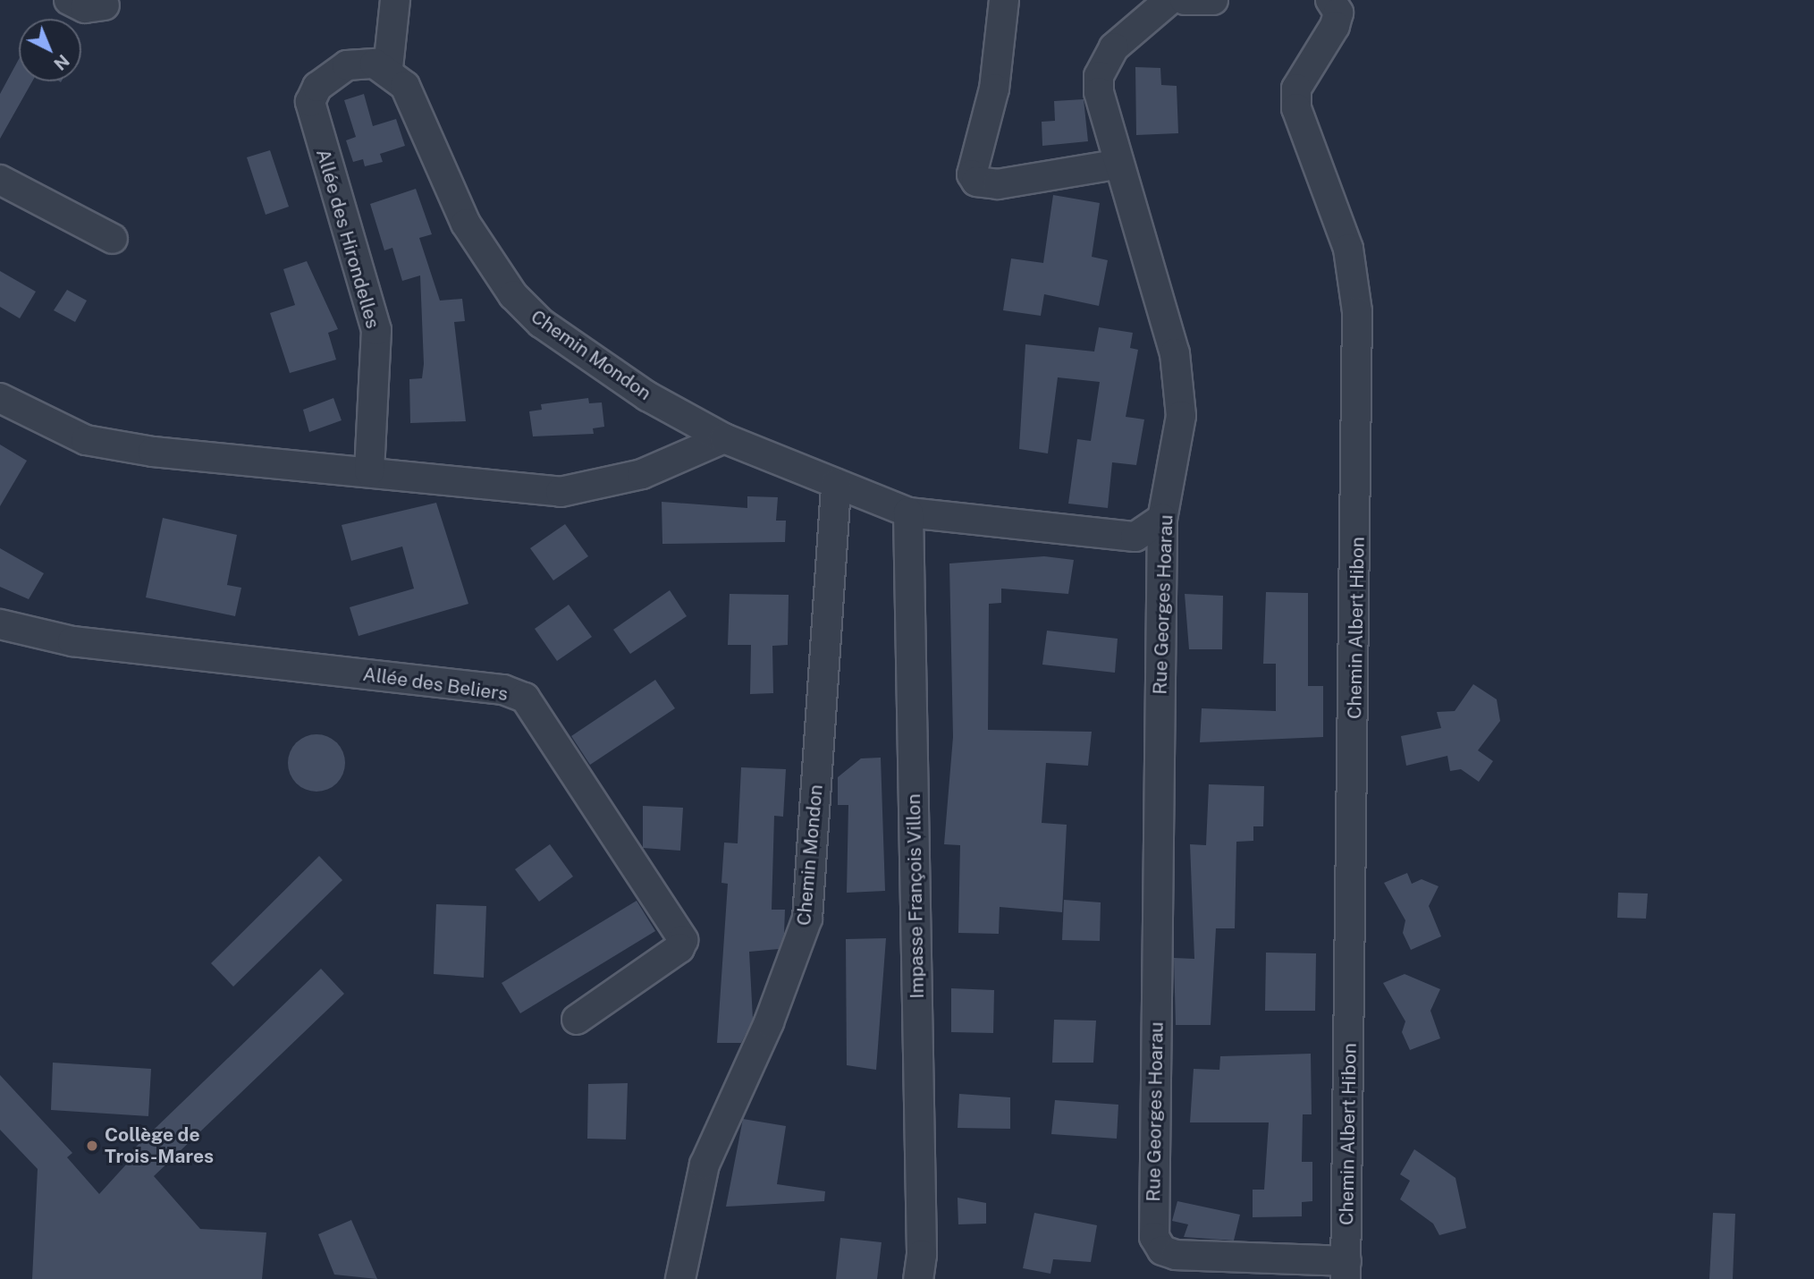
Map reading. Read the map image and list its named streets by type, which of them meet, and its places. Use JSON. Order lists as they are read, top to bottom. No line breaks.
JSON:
{"streets":{"street":["Allée des Hirondelles","Chemin Mondon","Rue Georges Hoarau","Chemin Albert Hibon","Allée des Beliers","Impasse François Villon"]},"crossings":[["Allée des Hirondelles","Chemin Mondon"],["Chemin Mondon","Rue Georges Hoarau"],["Chemin Mondon","Impasse François Villon"]],"places":["Collège de Trois-Mares"],"north":"bottom right"}
